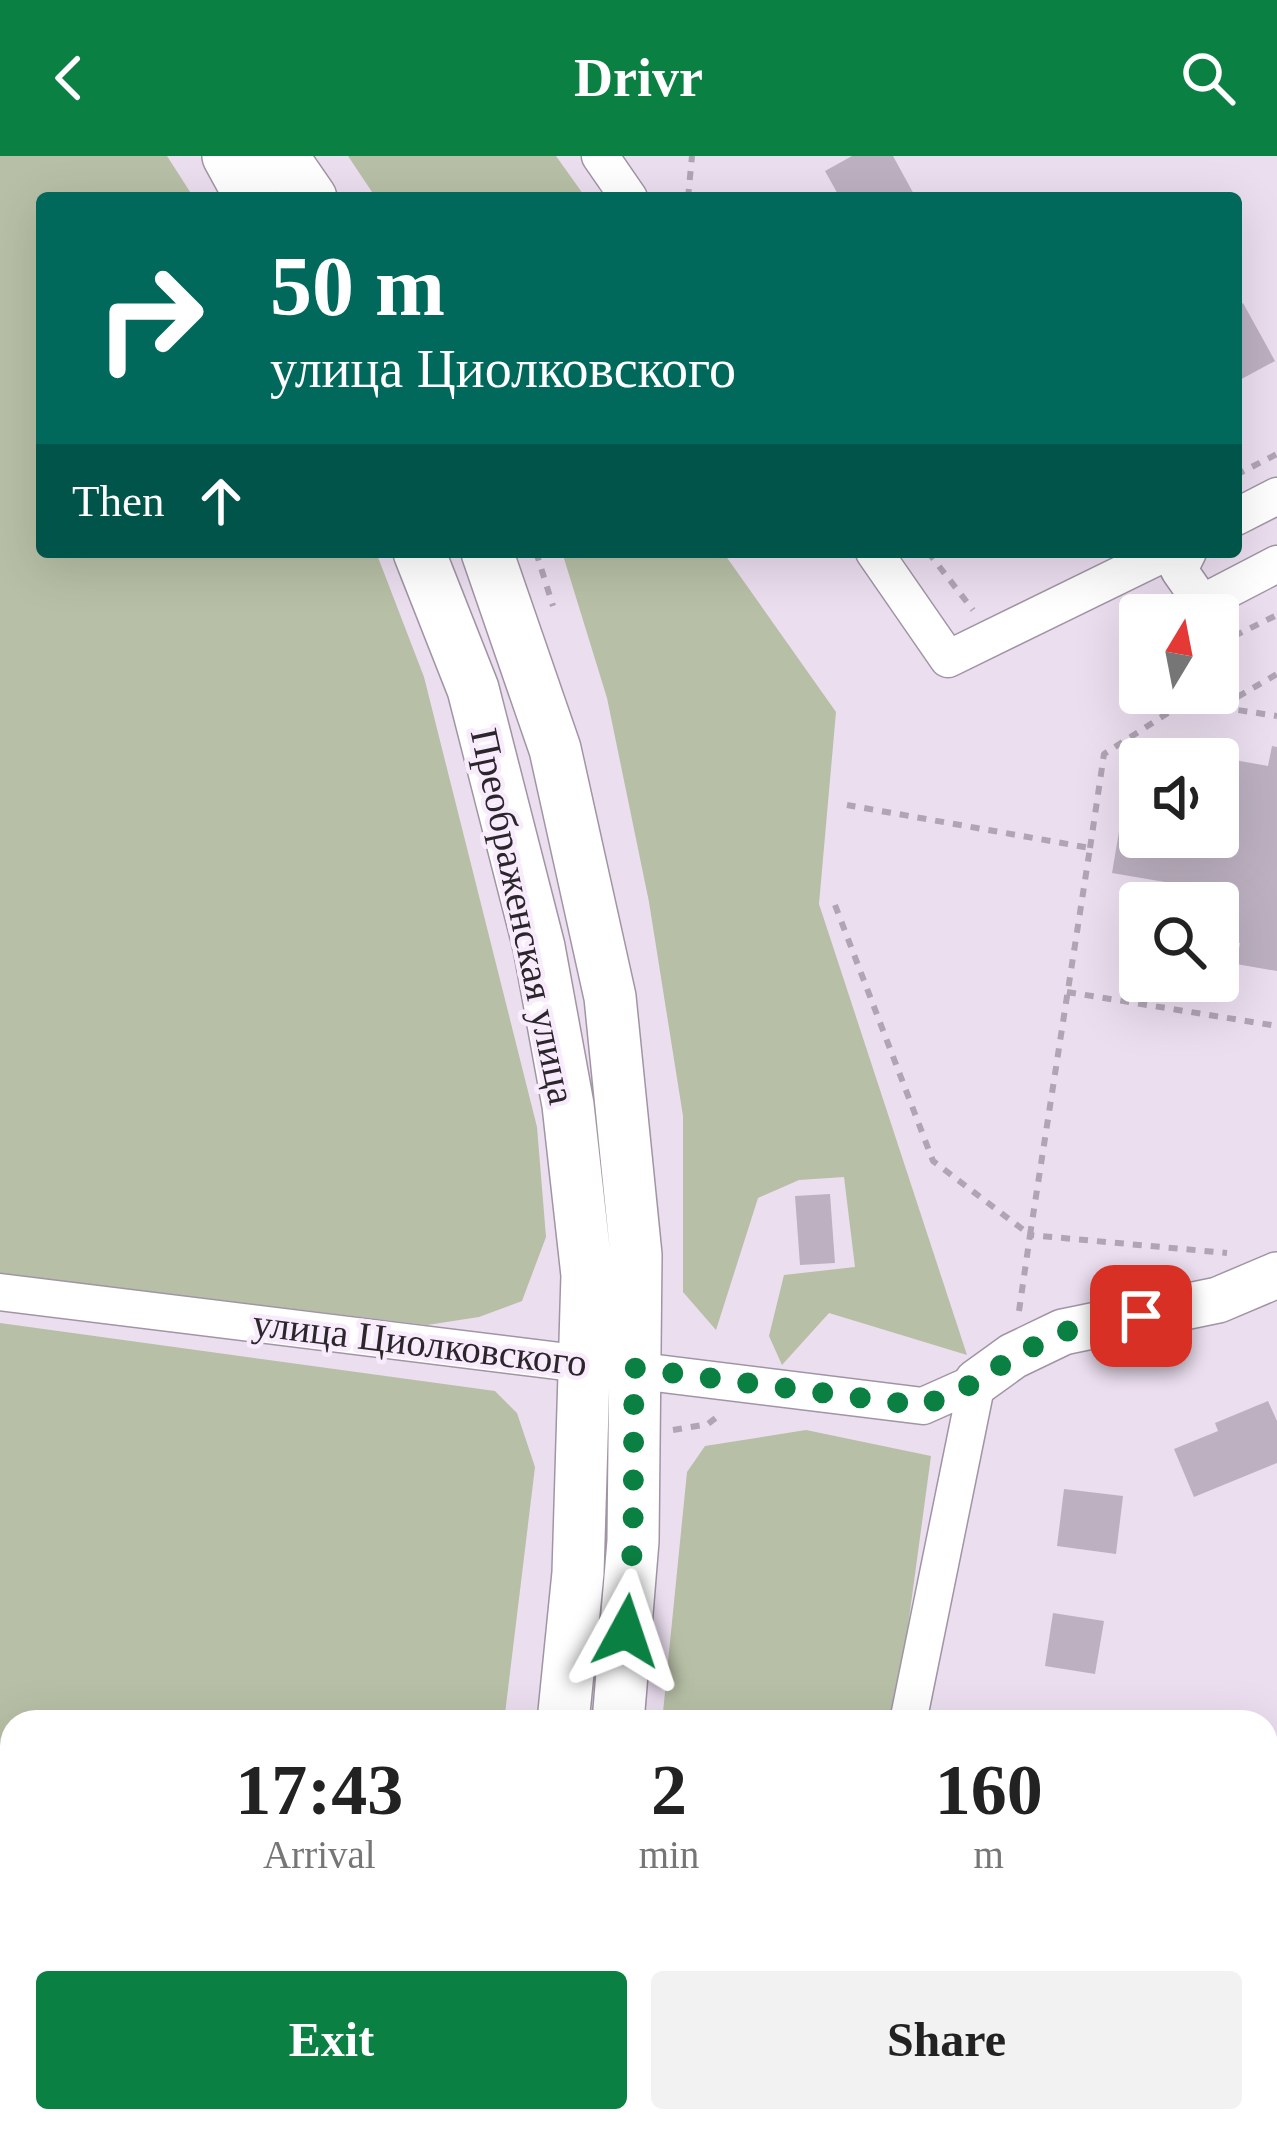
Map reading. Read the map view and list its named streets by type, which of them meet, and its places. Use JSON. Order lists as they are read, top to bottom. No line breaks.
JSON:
{"streets":{"main road":["Преображенская улица"],"street":["улица Циолковского"]},"crossings":[["Преображенская улица","улица Циолковского"]],"north":"top","page":{"header":"Drivr","turn":["50 m","улица Циолковского"],"then":"Then","eta":["17:43","Arrival","2","min","160","m"],"buttons":["Exit","Share"]}}
